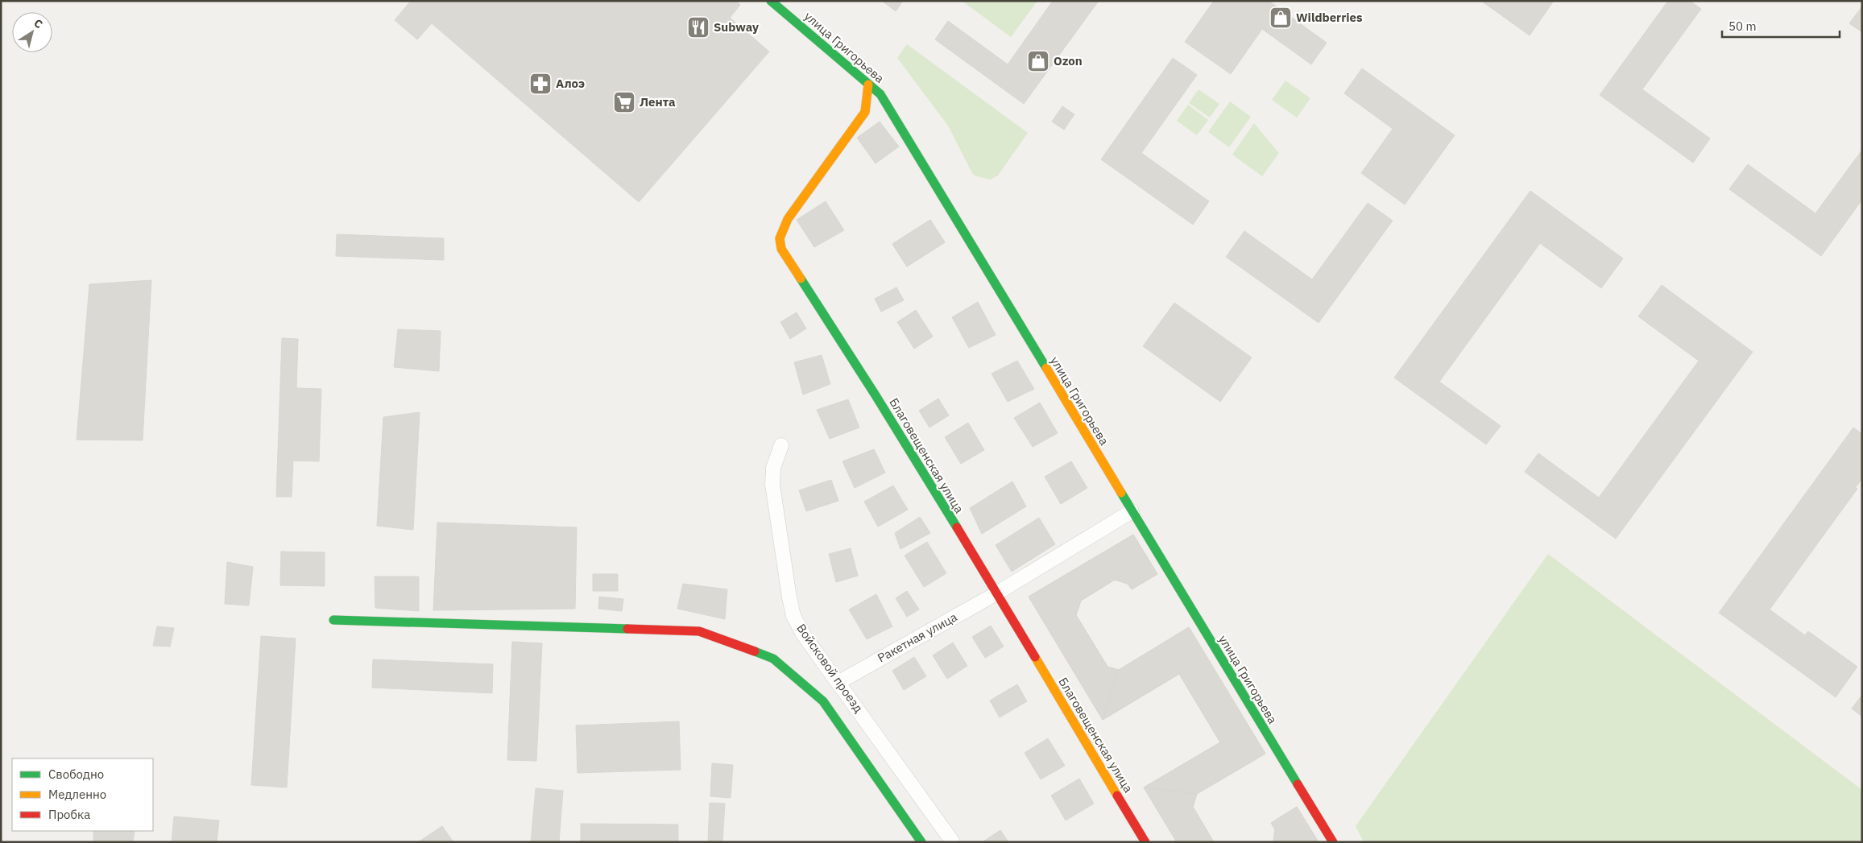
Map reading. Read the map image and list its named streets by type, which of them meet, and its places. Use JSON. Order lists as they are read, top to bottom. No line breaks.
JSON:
{"streets":{"street":["улица Григорьева","Благовещенская улица","Ракетная улица","Войсковой проезд"]},"crossings":[["улица Григорьева","Благовещенская улица"],["улица Григорьева","Ракетная улица"],["Благовещенская улица","Ракетная улица"],["Ракетная улица","Войсковой проезд"]],"places":{"shop":["Wildberries","Ozon"],"restaurant":["Subway"],"pharmacy":["Алоэ"],"supermarket":["Лента"]},"legend":["Свободно","Медленно","Пробка"],"scale_bar":"50 m","north":"top right"}
